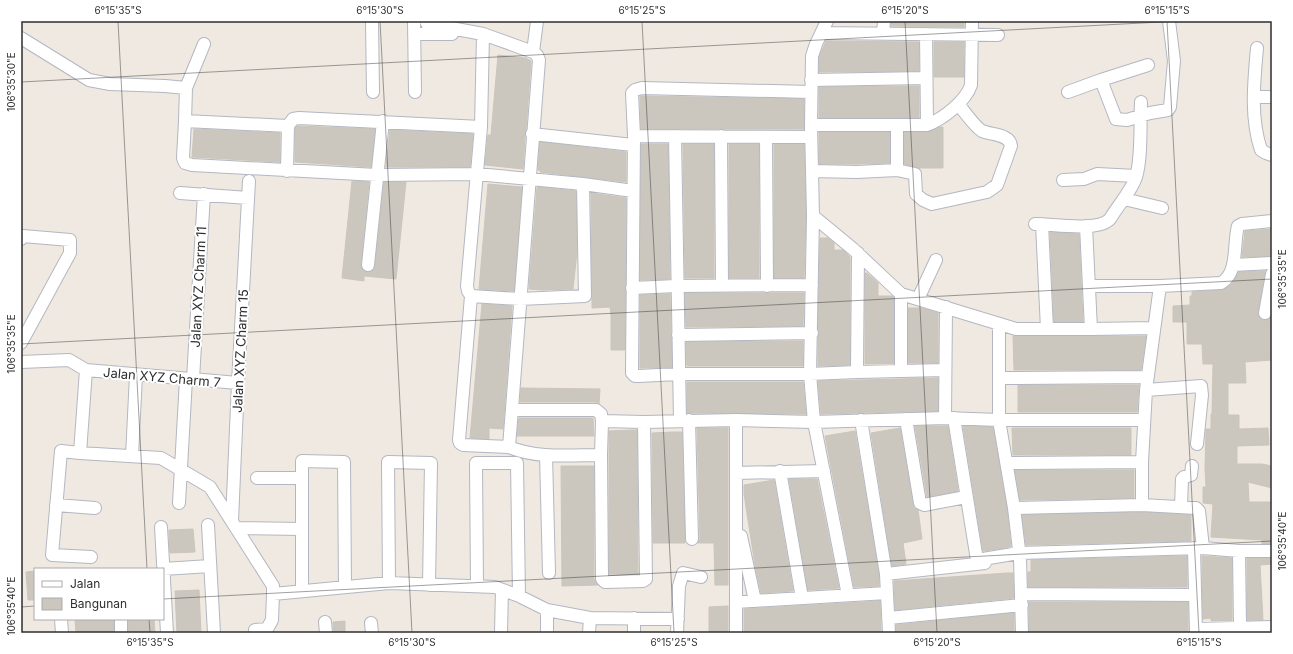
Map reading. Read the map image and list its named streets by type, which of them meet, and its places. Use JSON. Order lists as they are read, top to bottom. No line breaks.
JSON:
{"streets":{"street":["Jalan XYZ Charm 11","Jalan XYZ Charm 15","Jalan XYZ Charm 7"]},"crossings":[["Jalan XYZ Charm 11","Jalan XYZ Charm 7"],["Jalan XYZ Charm 15","Jalan XYZ Charm 7"]],"legend":["Jalan","Bangunan"],"coordinates":["6°15'35\"S","6°15'30\"S","6°15'25\"S","6°15'20\"S","6°15'15\"S","106°35'30\"E","106°35'35\"E","106°35'40\"E"]}
